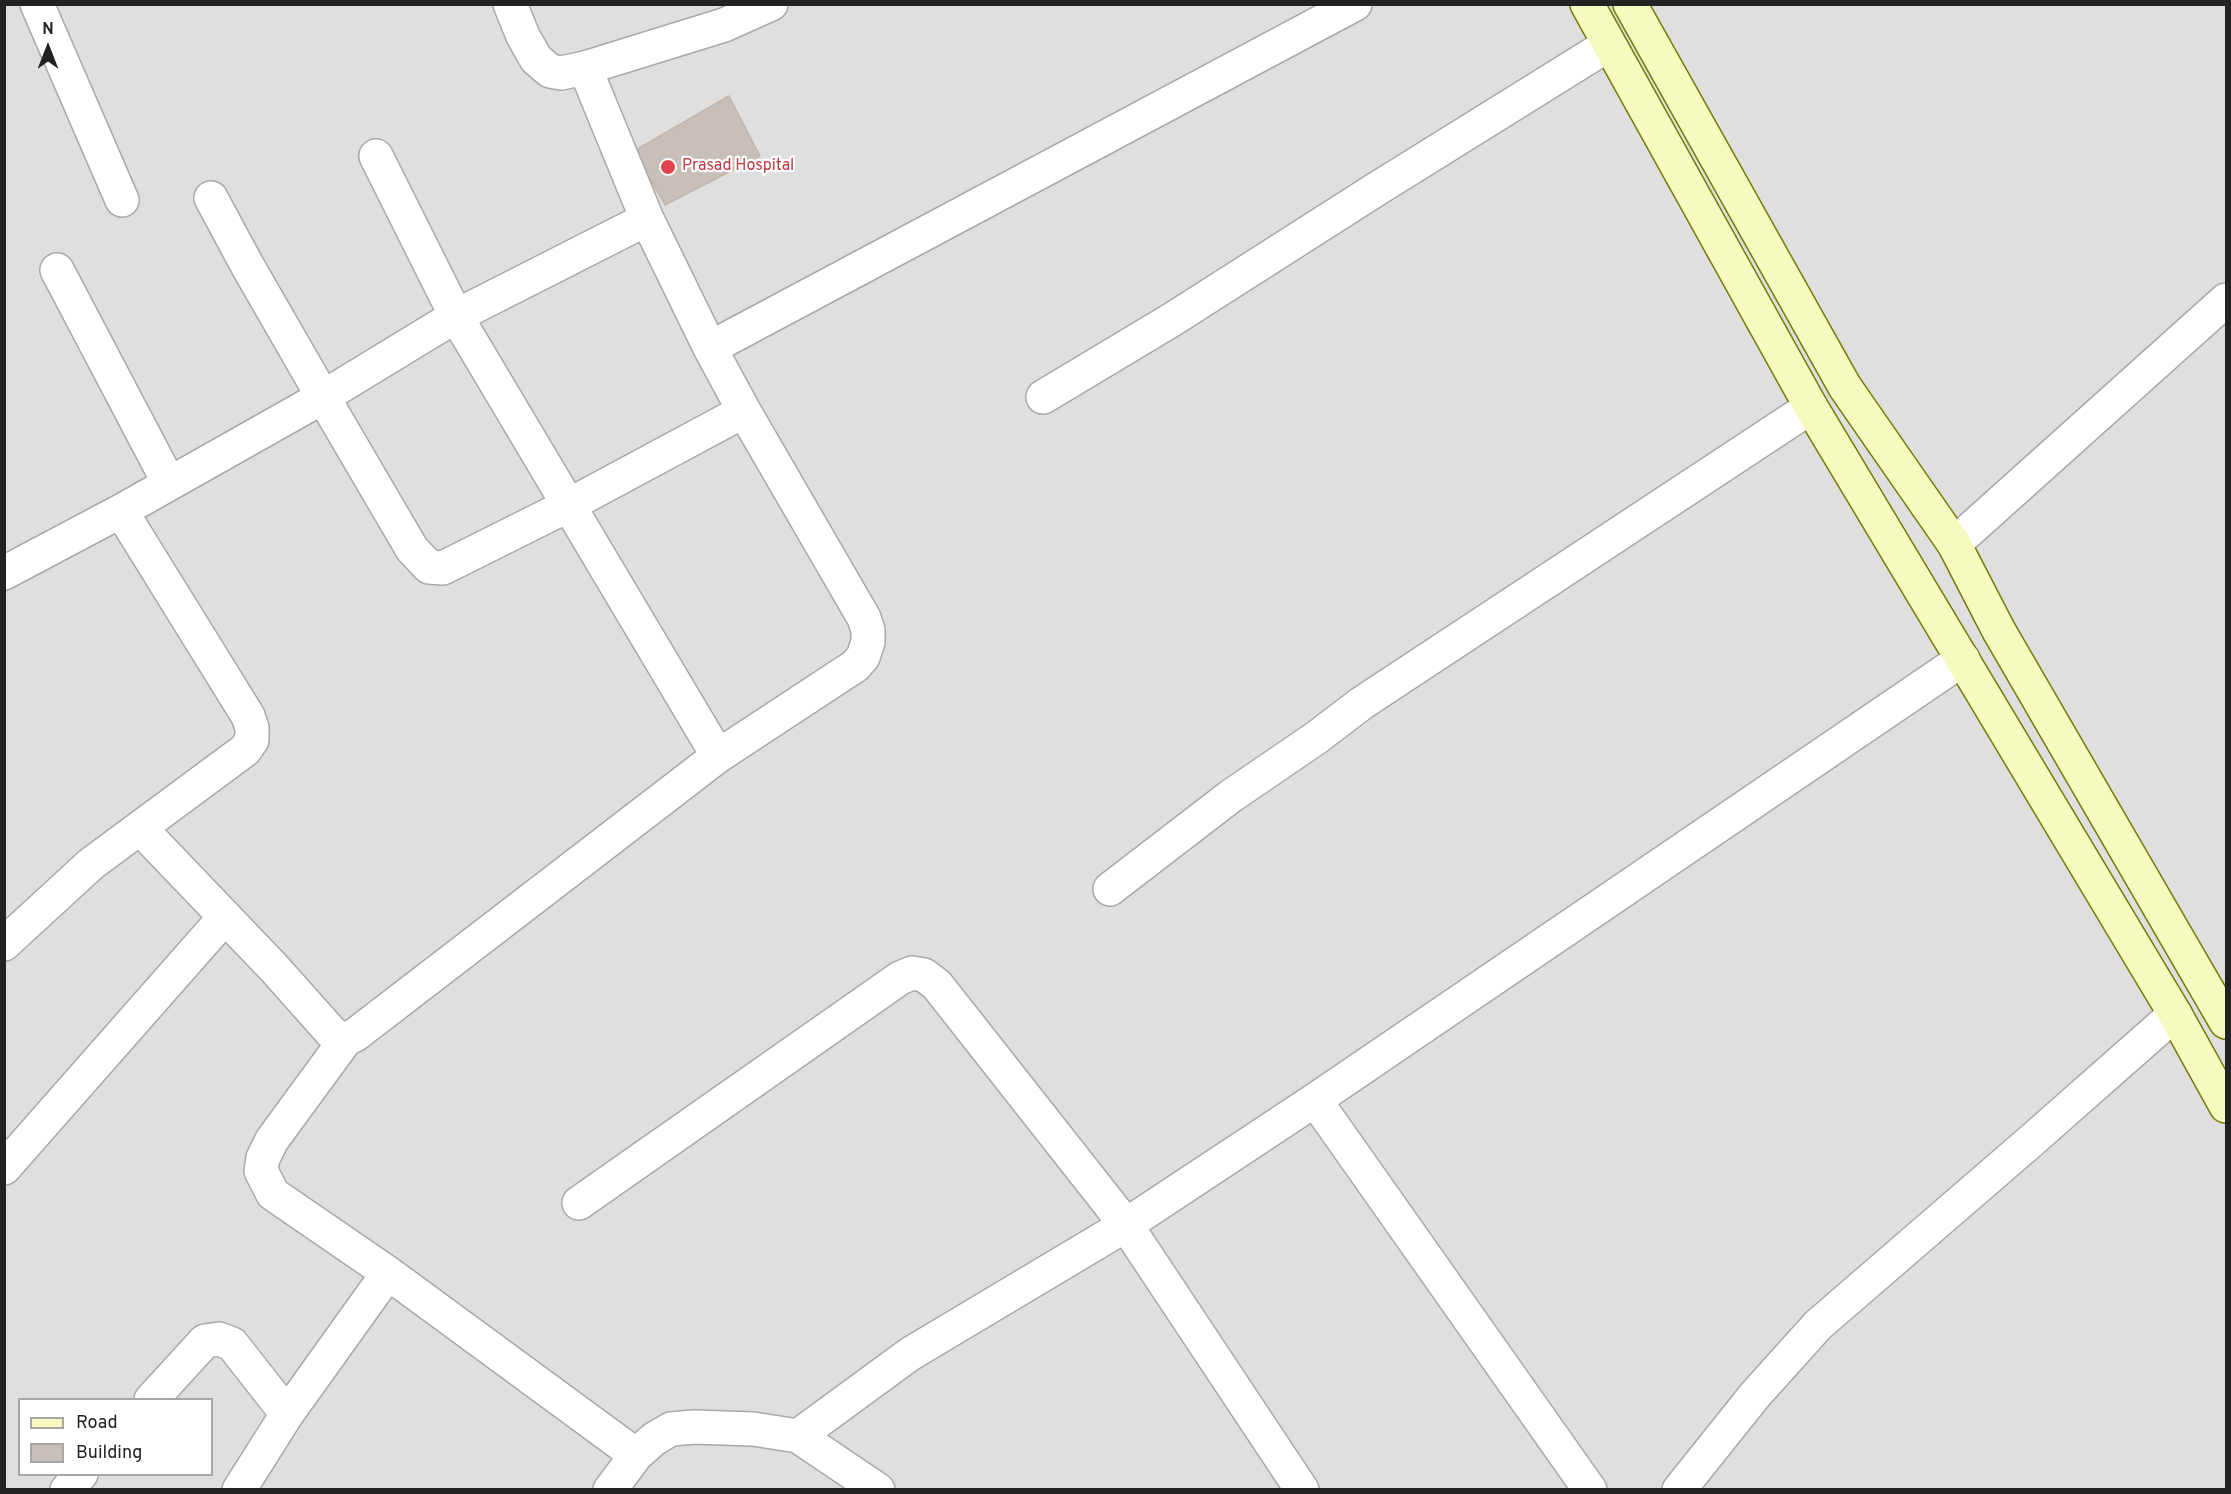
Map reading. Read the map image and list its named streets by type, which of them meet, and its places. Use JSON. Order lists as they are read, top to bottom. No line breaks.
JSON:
{"places":["Prasad Hospital"],"legend":["Road","Building"],"north":"top"}
